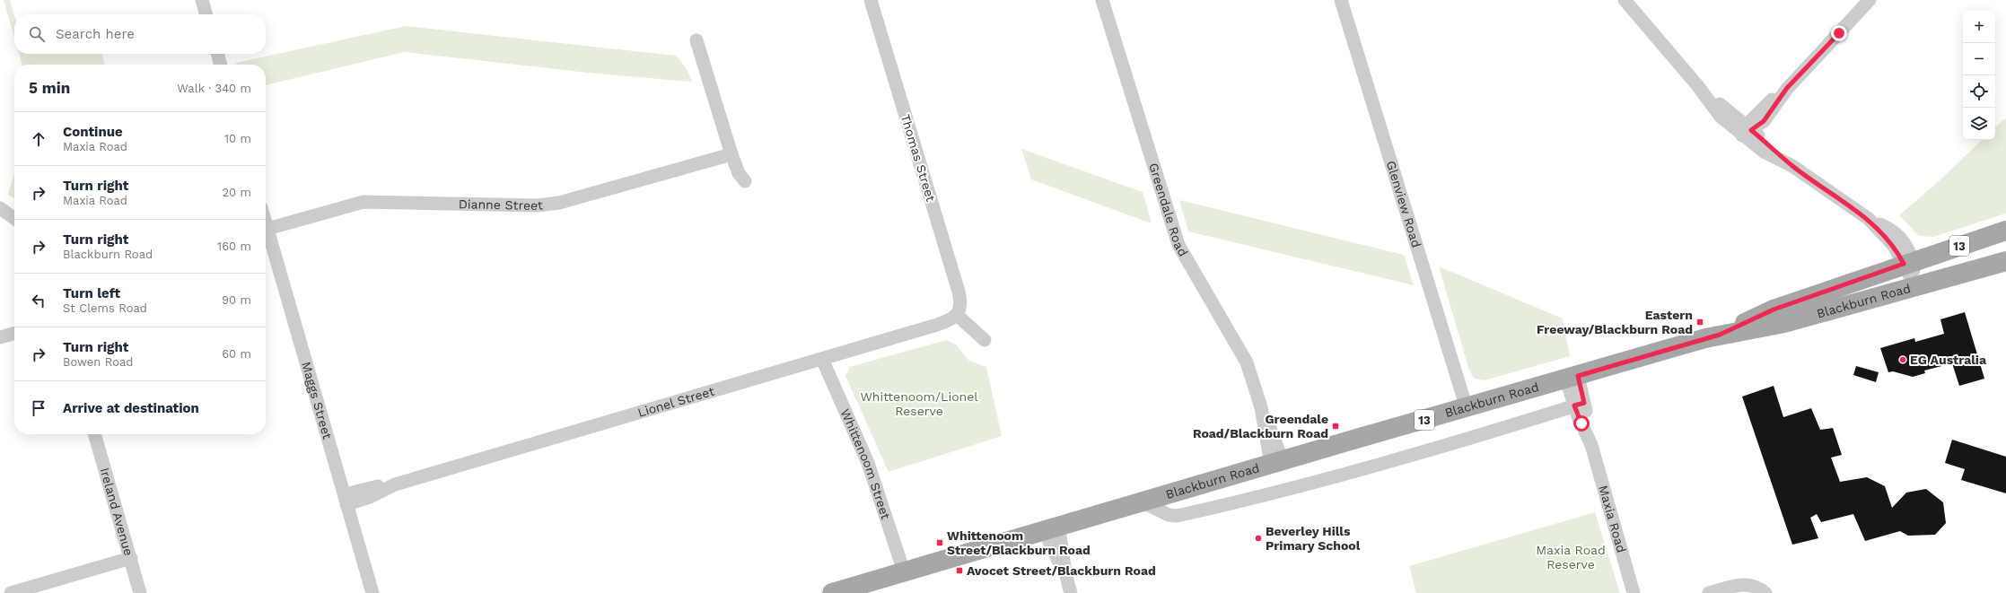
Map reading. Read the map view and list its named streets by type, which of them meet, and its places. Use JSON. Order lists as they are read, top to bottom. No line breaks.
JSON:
{"streets":{"main road":["13","Blackburn Road"],"street":["Thomas Street","Dianne Street","Glenview Road","Greendale Road","Maggs Street","Lionel Street","Whittenoom Street","Ireland Avenue","Maxia Road"]},"crossings":[["Thomas Street","Lionel Street"],["Dianne Street","Maggs Street"],["Glenview Road","Blackburn Road"],["Greendale Road","Blackburn Road"],["Blackburn Road","Whittenoom Street"],["Blackburn Road","Maxia Road"],["Maggs Street","Lionel Street"],["Lionel Street","Whittenoom Street"]],"parks":["Whittenoom/Lionel Reserve","Maxia Road Reserve"],"places":{"transit":["Eastern Freeway/Blackburn Road","Greendale Road/Blackburn Road","Whittenoom Street/Blackburn Road","Avocet Street/Blackburn Road"],"other":["EG Australia","Beverley Hills Primary School"]},"page":{"map_buttons":["+","−"],"search":"Search here","heading":["5 min","Walk · 340 m"],"list":[["Continue","Maxia Road","10 m"],["Turn right","Maxia Road","20 m"],["Turn right","Blackburn Road","160 m"],["Turn left","St Clems Road","90 m"],["Turn right","Bowen Road","60 m"],"Arrive at destination"]}}
